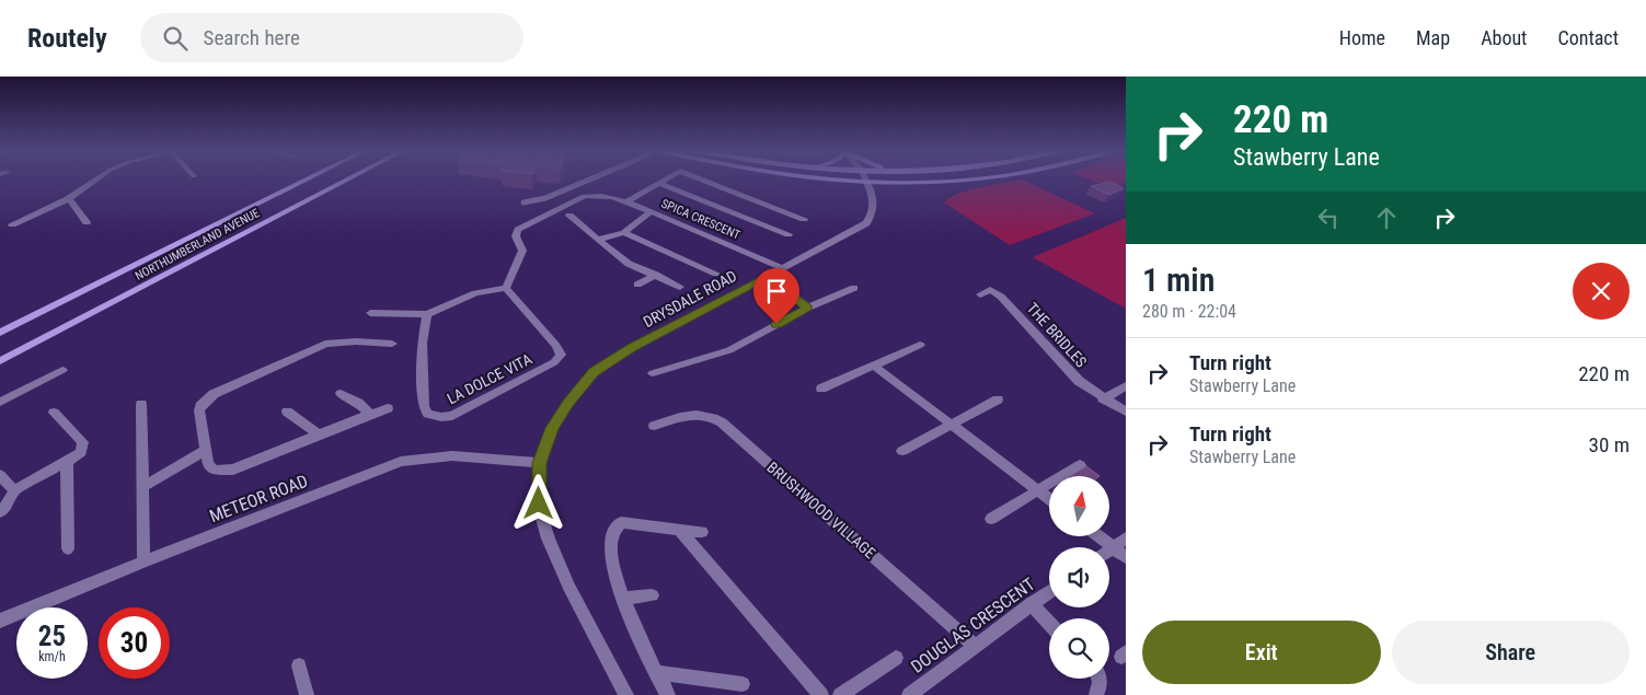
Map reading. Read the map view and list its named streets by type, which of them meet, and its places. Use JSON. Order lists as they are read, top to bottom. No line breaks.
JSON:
{"streets":{"street":["SPICA CRESCENT","NORTHUMBERLAND AVENUE","DRYSDALE ROAD","THE BRIDLES","LA DOLCE VITA","METEOR ROAD","BRUSHWOOD VILLAGE","DOUGLAS CRESCENT"]},"crossings":[["SPICA CRESCENT","DRYSDALE ROAD"],["SPICA CRESCENT","LA DOLCE VITA"],["DRYSDALE ROAD","METEOR ROAD"],["BRUSHWOOD VILLAGE","DOUGLAS CRESCENT"]],"north":"top","page":{"header":"Routely","search":"Search here","nav":["Home","Map","About","Contact"],"turn":["220 m","Stawberry Lane"],"heading":["1 min","280 m · 22:04"],"list":[{"name":"Turn right","note":"Stawberry Lane","value":"220 m"},{"name":"Turn right","note":"Stawberry Lane","value":"30 m"}],"speed":"25 km/h","limit":"30","buttons":["Exit","Share"]}}
